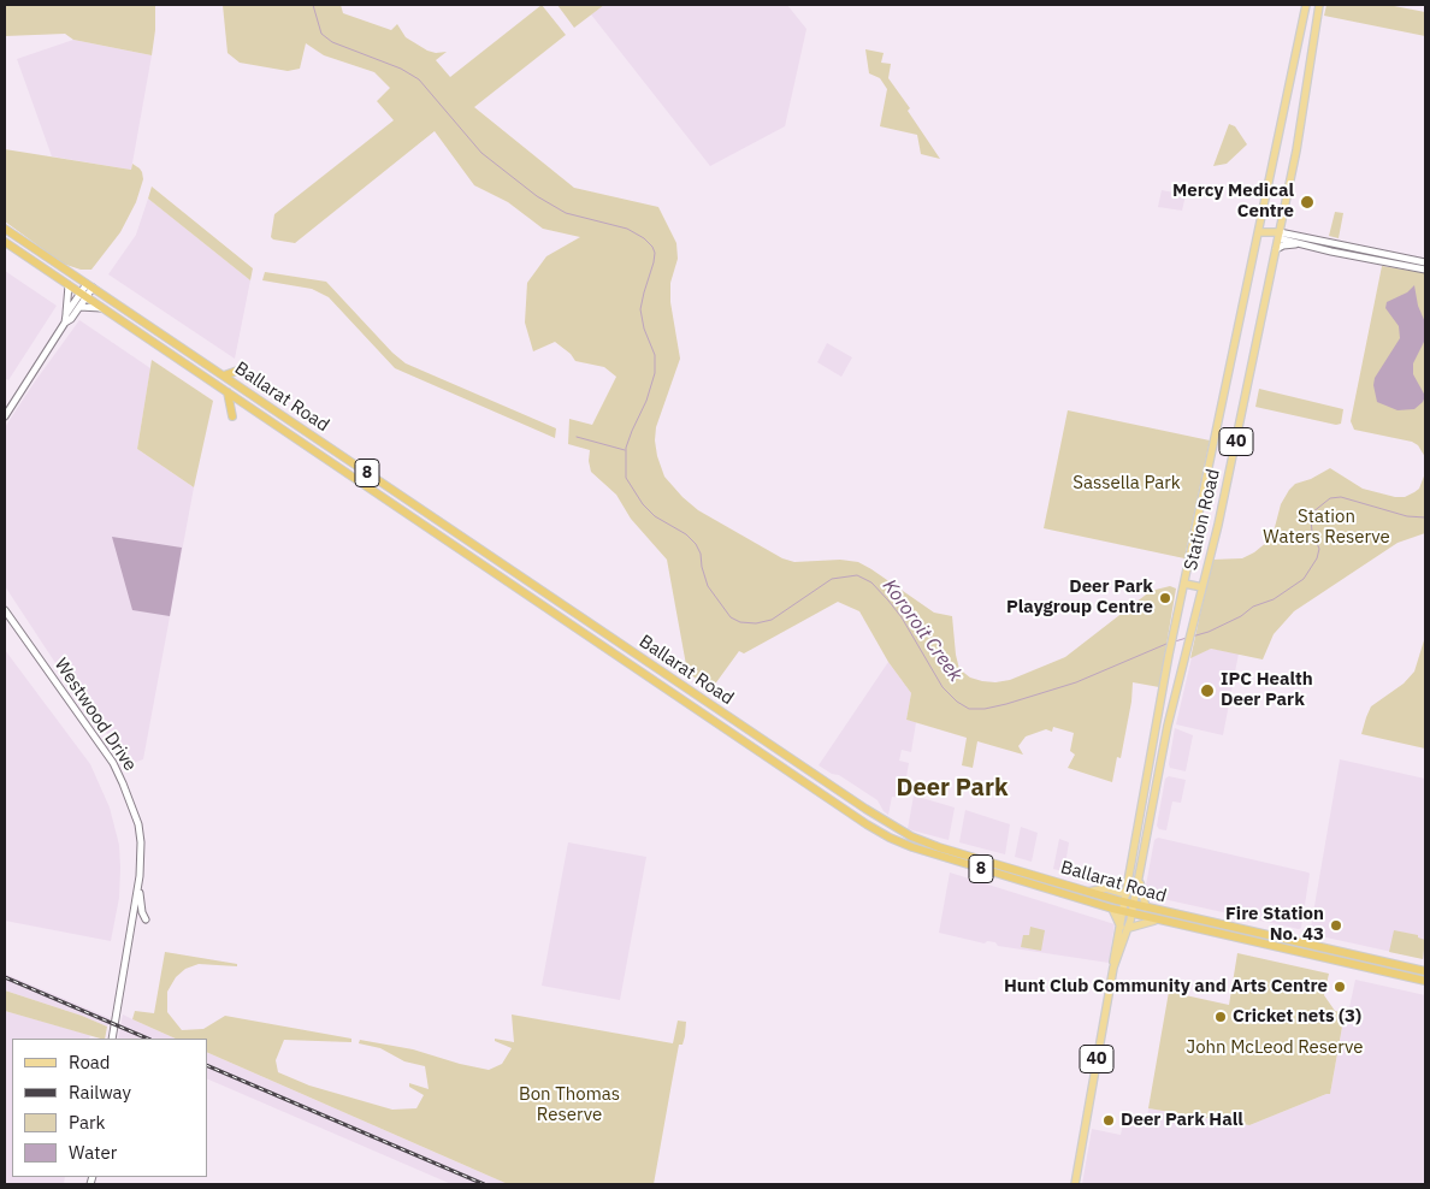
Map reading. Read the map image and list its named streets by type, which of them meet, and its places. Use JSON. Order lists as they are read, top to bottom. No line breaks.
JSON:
{"streets":{"highway":["Ballarat Road","8"],"main road":["40","Station Road","Westwood Drive"]},"crossings":[["Ballarat Road","Station Road"]],"districts":["Deer Park"],"water":["Kororoit Creek"],"parks":["Sassella Park","Station Waters Reserve","John McLeod Reserve","Bon Thomas Reserve"],"places":["Mercy Medical Centre","Deer Park Playgroup Centre","IPC Health Deer Park","Fire Station No. 43","Hunt Club Community and Arts Centre","Cricket nets (3)","Deer Park Hall"],"legend":["Road","Railway","Park","Water"]}
